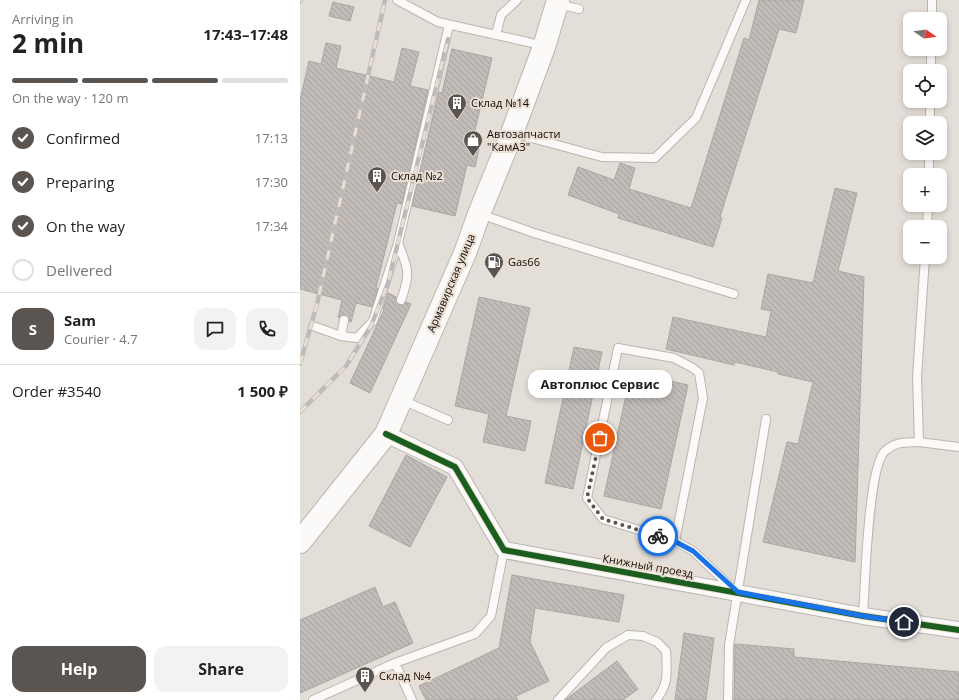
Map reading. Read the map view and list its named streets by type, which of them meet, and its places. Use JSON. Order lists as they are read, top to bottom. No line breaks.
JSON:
{"streets":{"main road":["Армавирская улица"],"street":["Книжный проезд"]},"places":{"building":["Склад №14","Склад №2","Склад №4"],"shop":["Автозапчасти \"КамАЗ\""],"fuel station":["Gas66"],"other":["Автоплюс Сервис"]},"north":"right","page":{"heading":["2 min","Arriving in","17:43–17:48"],"panel":["Sam","Courier · 4.7","Order #3540","1 500 ₽"],"map_buttons":["+","−"],"bar":"On the way · 120 m","list":[["Confirmed","17:13"],["Preparing","17:30"],["On the way","17:34"],"Delivered"],"round":"S","bubble":"Автоплюс Сервис","buttons":["Help","Share"]}}
